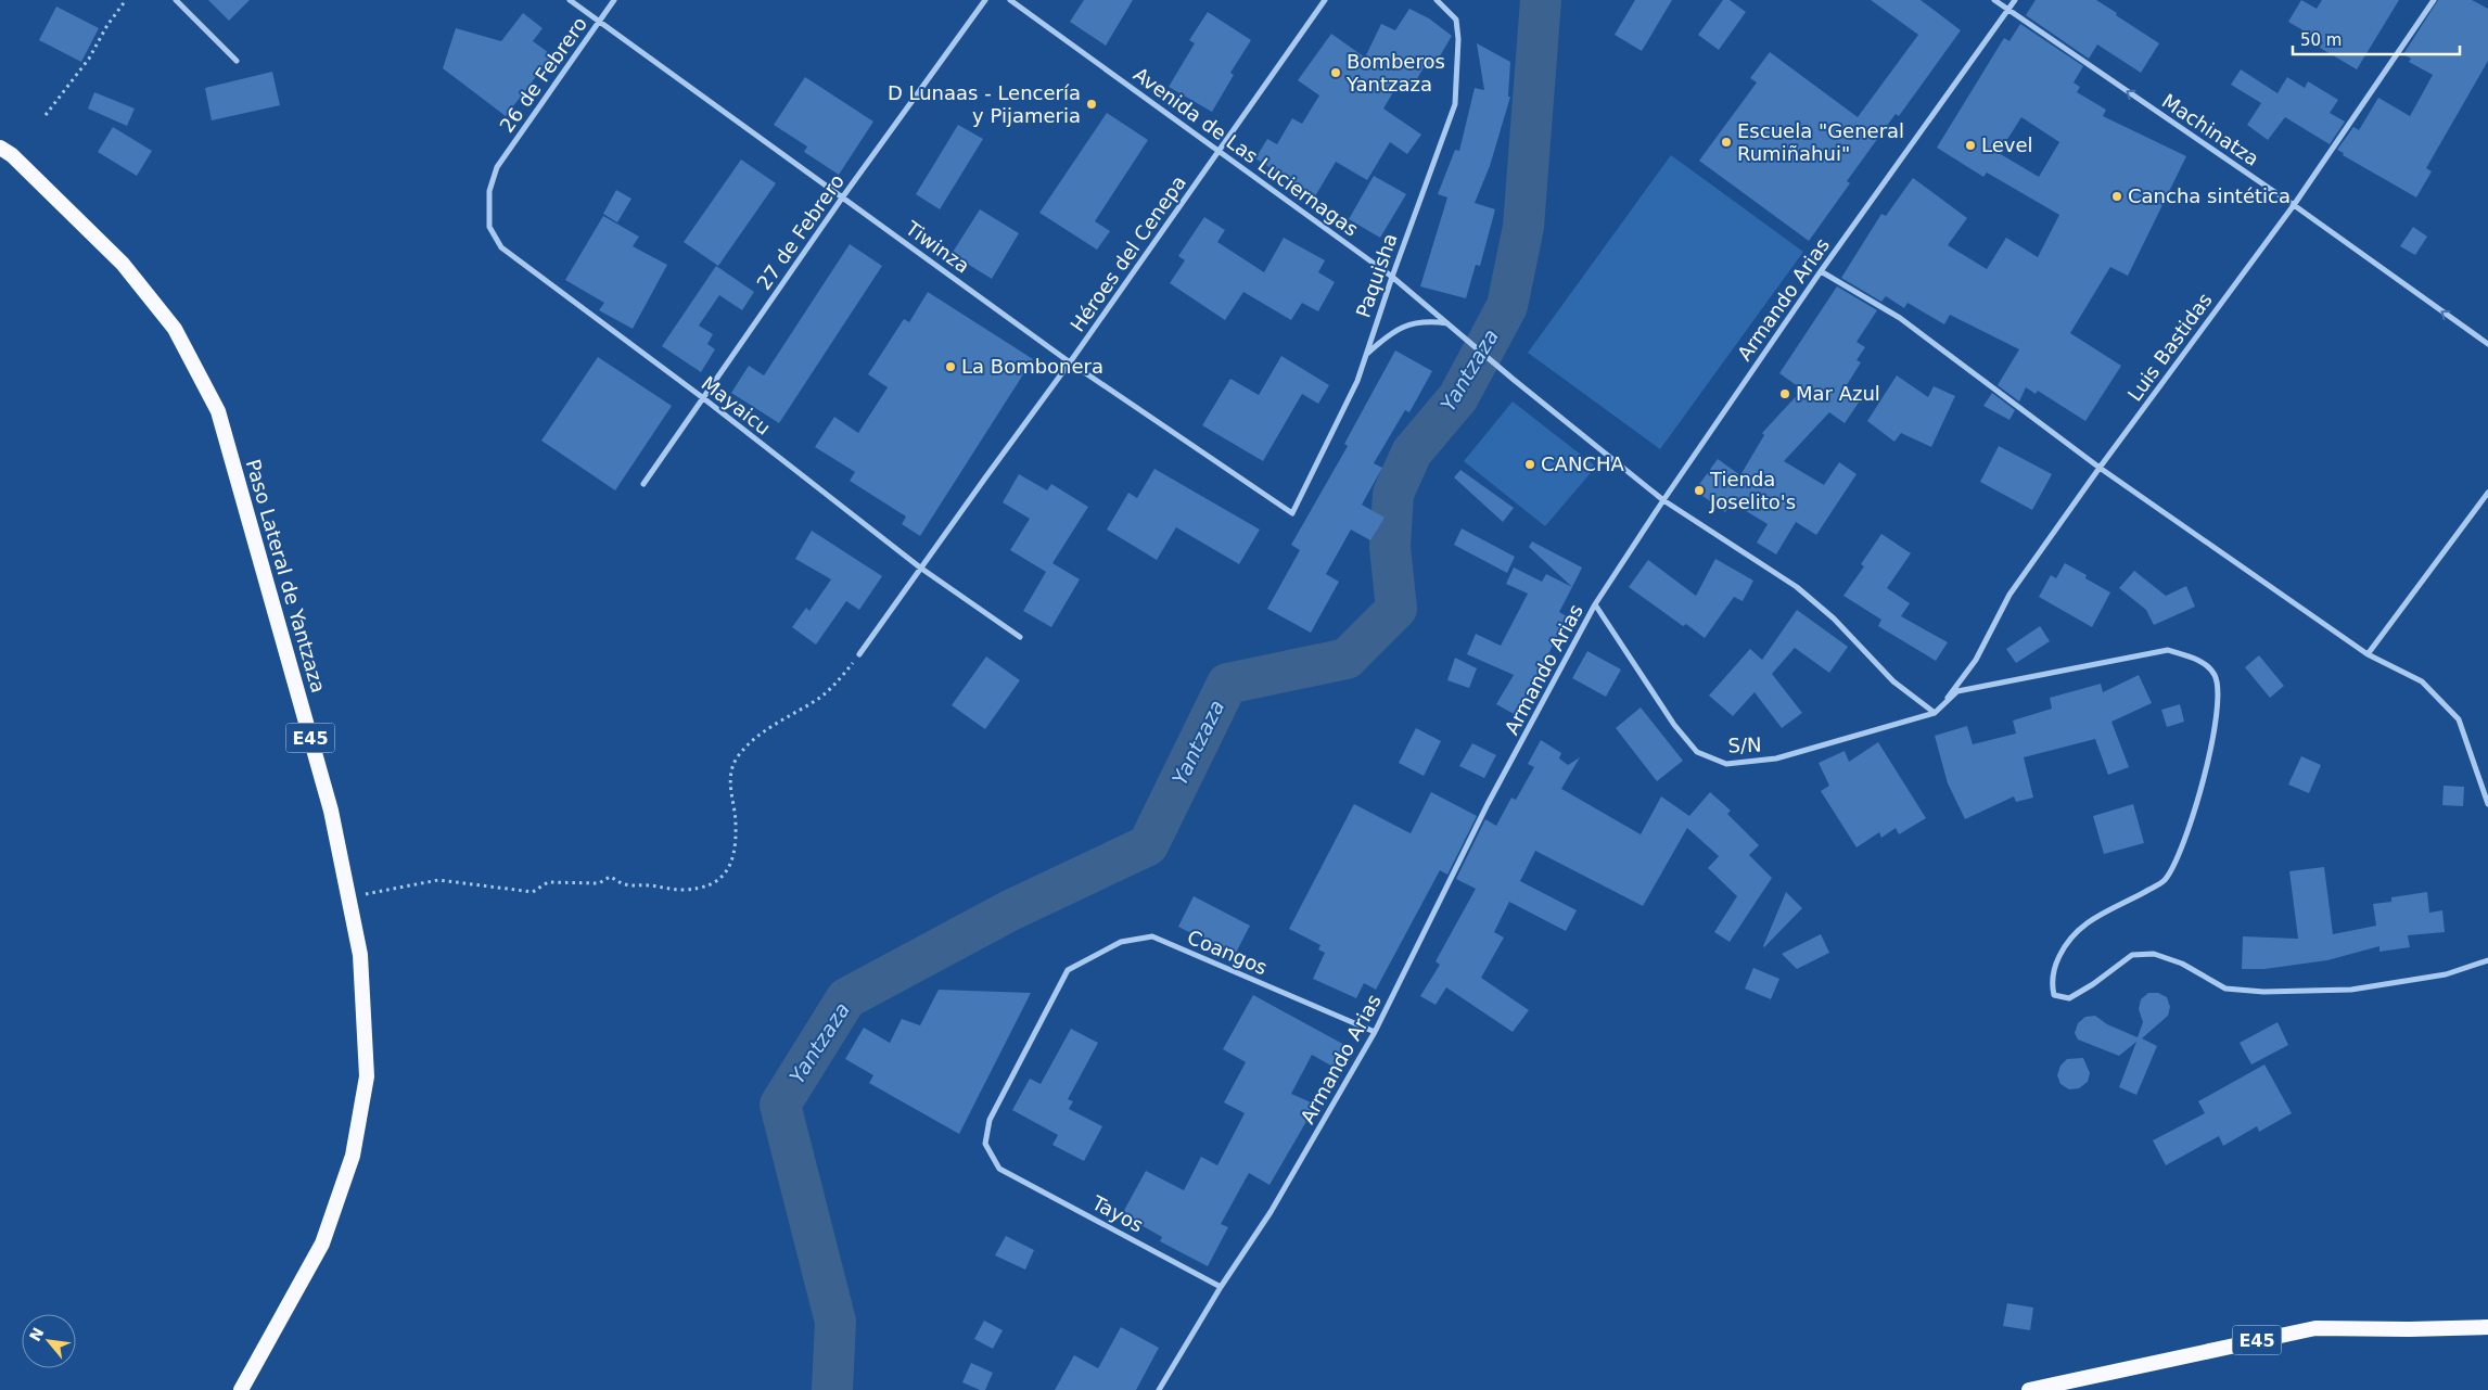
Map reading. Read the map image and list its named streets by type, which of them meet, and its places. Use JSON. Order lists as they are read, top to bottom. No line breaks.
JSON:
{"streets":{"highway":["Paso Lateral de Yantzaza","E45"],"street":["26 de Febrero","Machinatza","Avenida de Las Luciernagas","27 de Febrero","Tiwinza","Héroes del Cenepa","Paquisha","Armando Arias","Luis Bastidas","Mayaicu","S/N","Coangos","Tayos"]},"crossings":[["26 de Febrero","Tiwinza"],["26 de Febrero","Mayaicu"],["Machinatza","Armando Arias"],["Machinatza","Luis Bastidas"],["Avenida de Las Luciernagas","Héroes del Cenepa"],["Avenida de Las Luciernagas","Paquisha"],["Avenida de Las Luciernagas","Armando Arias"],["27 de Febrero","Tiwinza"],["27 de Febrero","Mayaicu"],["Tiwinza","Héroes del Cenepa"],["Tiwinza","Paquisha"],["Héroes del Cenepa","Mayaicu"],["Armando Arias","S/N"],["Armando Arias","Coangos"],["Armando Arias","Tayos"],["Luis Bastidas","S/N"],["Coangos","Tayos"]],"one_way":["Machinatza"],"water":["Yantzaza"],"places":["Bomberos Yantzaza","D Lunaas - Lencería y Pijameria","Escuela \"General Rumiñahui\"","Level","Cancha sintética","La Bombonera","Mar Azul","CANCHA","Tienda Joselito's"],"scale_bar":"50 m","north":"top left"}
